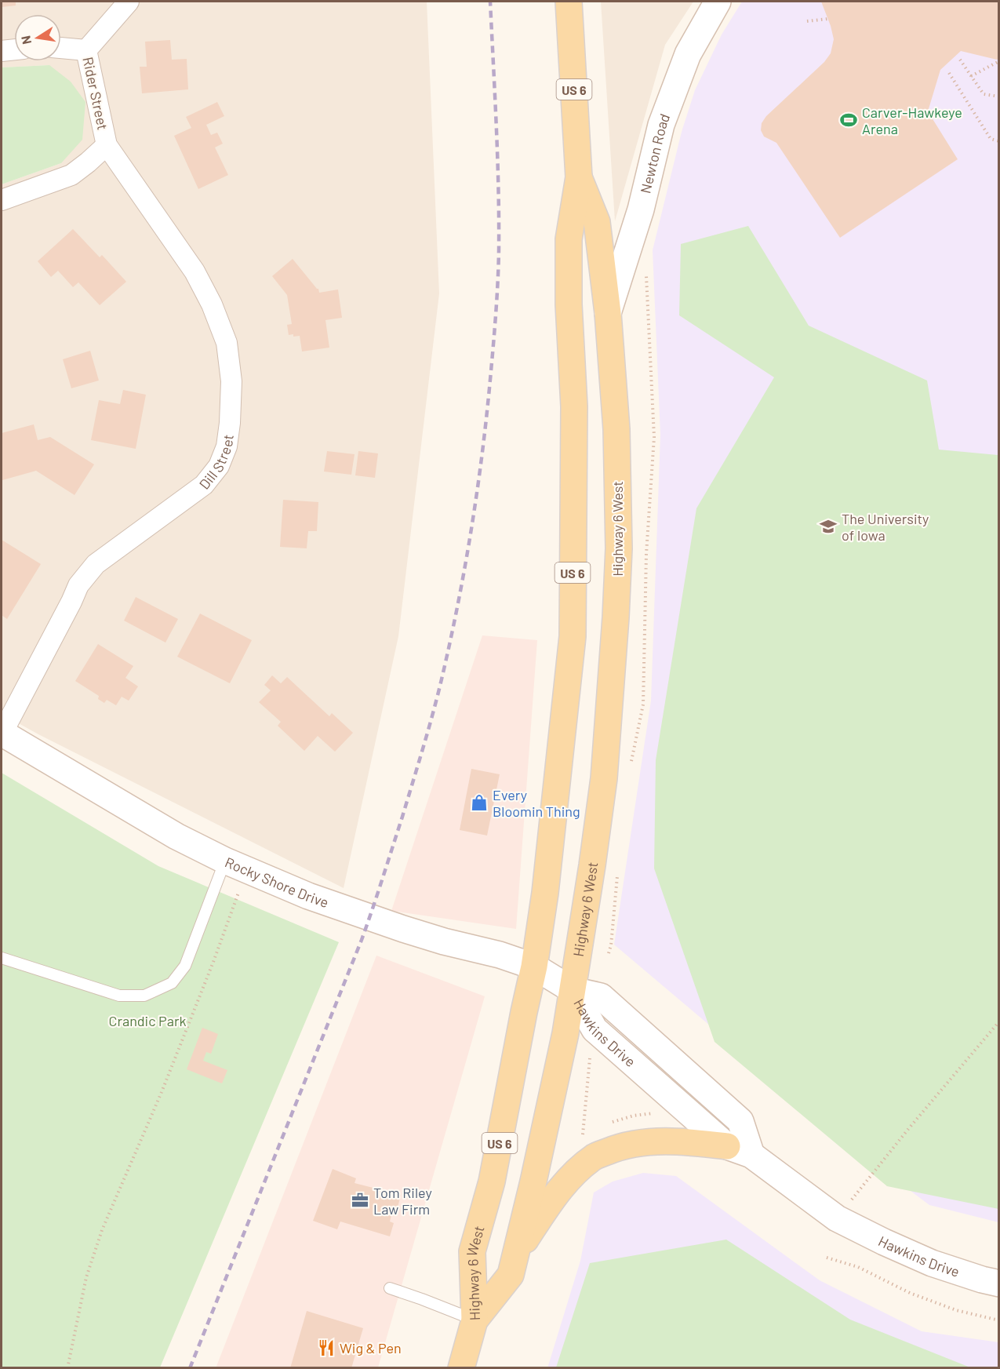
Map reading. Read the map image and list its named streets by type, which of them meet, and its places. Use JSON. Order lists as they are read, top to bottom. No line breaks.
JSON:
{"streets":{"main road":["US 6","Highway 6 West"],"street":["Rider Street","Newton Road","Dill Street","Rocky Shore Drive","Hawkins Drive"]},"crossings":[["US 6","Highway 6 West"],["Rider Street","Dill Street"],["Newton Road","Highway 6 West"],["Dill Street","Rocky Shore Drive"],["Highway 6 West","Rocky Shore Drive"],["Highway 6 West","Hawkins Drive"],["Rocky Shore Drive","Hawkins Drive"]],"parks":["Crandic Park"],"places":{"sports":["Carver-Hawkeye Arena"],"school or university":["The University of Iowa"],"shop":["Every Bloomin Thing"],"office":["Tom Riley Law Firm"],"restaurant":["Wig & Pen"]},"north":"left"}
